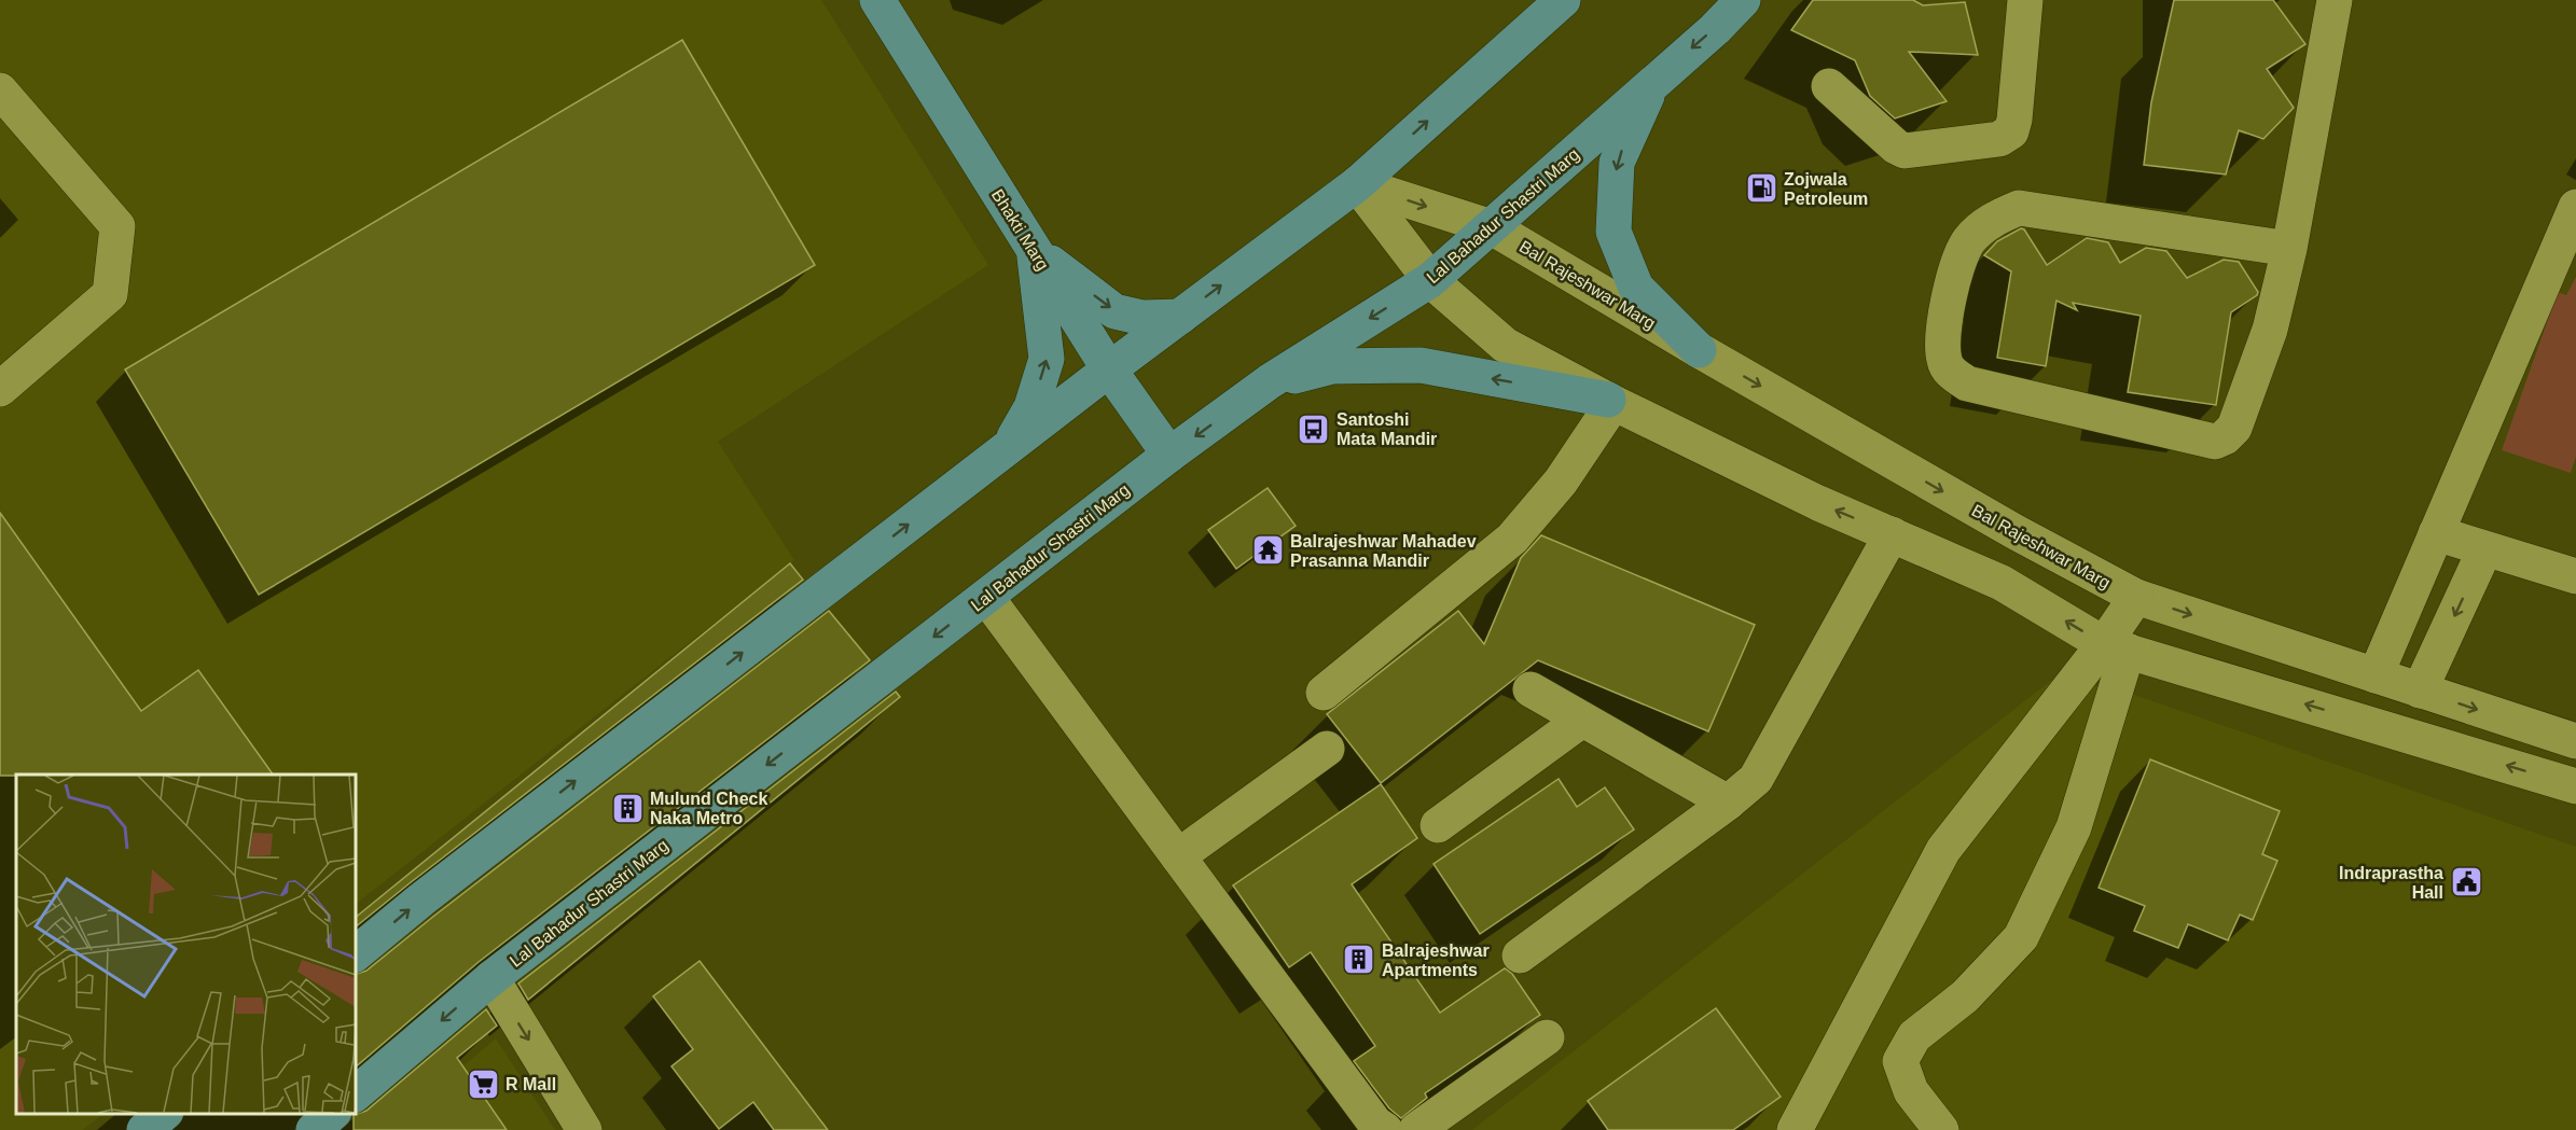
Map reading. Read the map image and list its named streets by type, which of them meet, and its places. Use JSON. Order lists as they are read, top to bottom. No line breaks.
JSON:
{"streets":{"main road":["Lal Bahadur Shastri Marg","Bhakti Marg"],"street":["Bal Rajeshwar Marg"]},"crossings":[["Lal Bahadur Shastri Marg","Bhakti Marg"],["Lal Bahadur Shastri Marg","Bal Rajeshwar Marg"]],"places":{"fuel station":["Zojwala Petroleum"],"bus stop":["Santoshi Mata Mandir"],"temple":["Balrajeshwar Mahadev Prasanna Mandir"],"building":["Mulund Check Naka Metro","Balrajeshwar Apartments"],"public building":["Indraprastha Hall"],"supermarket":["R Mall"]}}
